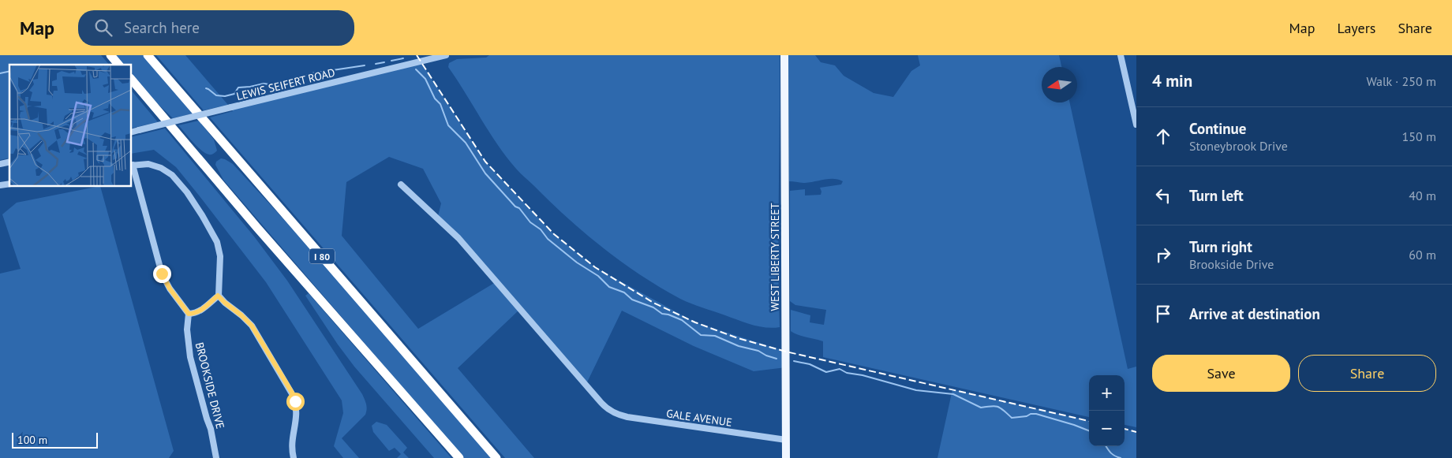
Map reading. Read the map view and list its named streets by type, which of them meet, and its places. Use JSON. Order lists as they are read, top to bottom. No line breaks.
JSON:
{"streets":{"highway":["I 80"],"main road":["WEST LIBERTY STREET"],"street":["LEWIS SEIFERT ROAD","BROOKSIDE DRIVE","GALE AVENUE"]},"crossings":[["WEST LIBERTY STREET","GALE AVENUE"]],"scale_bar":"100 m","north":"left","page":{"header":"Map","search":"Search here","nav":["Map","Layers","Share"],"heading":["4 min","Walk · 250 m"],"list":[["Continue","Stoneybrook Drive","150 m"],["Turn left","40 m"],["Turn right","Brookside Drive","60 m"],"Arrive at destination"],"buttons":["Save","Share"],"map_buttons":["+","−"],"scale":"100 m"}}
